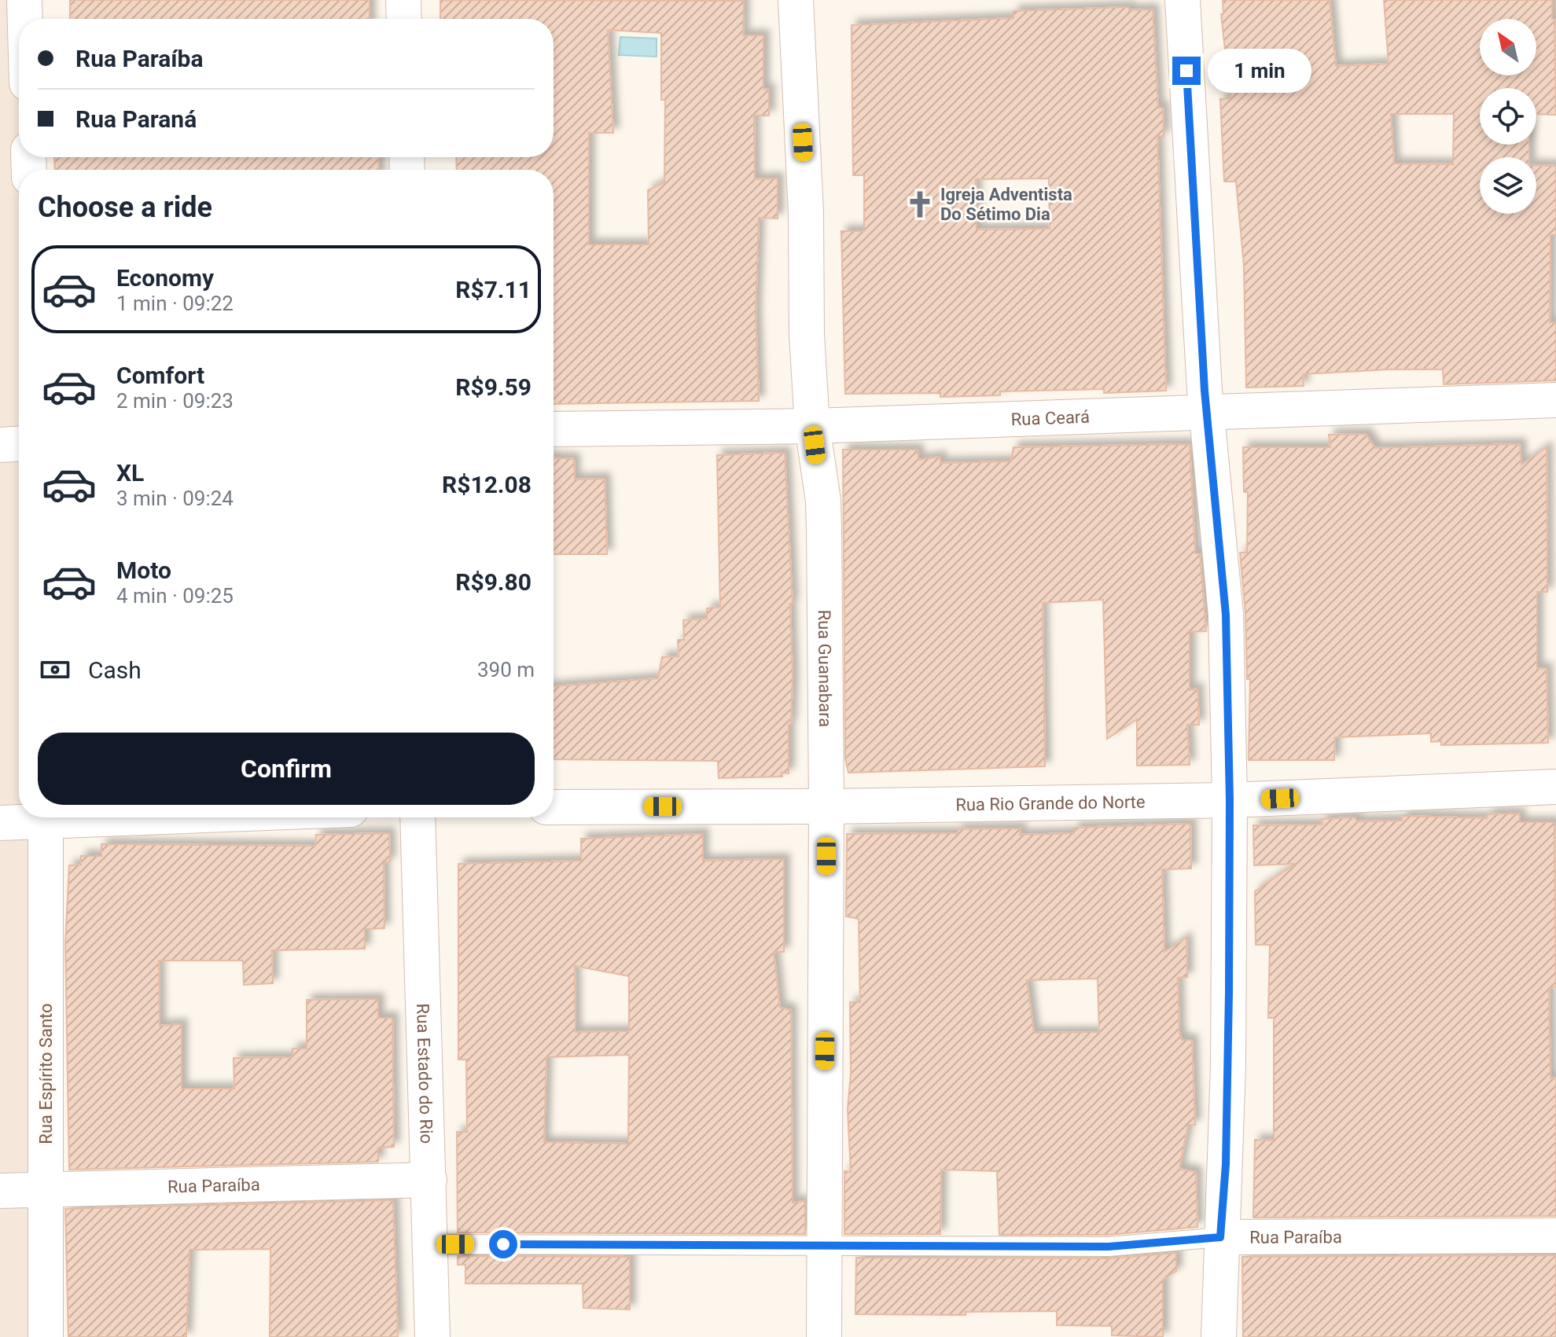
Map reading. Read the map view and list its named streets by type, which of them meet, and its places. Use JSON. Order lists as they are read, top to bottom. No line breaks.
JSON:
{"streets":{"street":["Rua Ceará","Rua Guanabara","Rua Rio Grande do Norte","Rua Estado do Rio","Rua Espírito Santo","Rua Paraíba"]},"crossings":[["Rua Ceará","Rua Guanabara"],["Rua Guanabara","Rua Rio Grande do Norte"],["Rua Guanabara","Rua Paraíba"],["Rua Estado do Rio","Rua Paraíba"],["Rua Espírito Santo","Rua Paraíba"]],"places":{"church":["Igreja Adventista Do Sétimo Dia"]},"north":"top left","page":{"banner":["Rua Paraíba","Rua Paraná"],"bubble":"1 min","heading":"Choose a ride","list":[{"name":"Economy","note":"1 min · 09:22","value":"R$7.11"},{"name":"Comfort","note":"2 min · 09:23","value":"R$9.59"},{"name":"XL","note":"3 min · 09:24","value":"R$12.08"},{"name":"Moto","note":"4 min · 09:25","value":"R$9.80"}],"pay":["Cash","390 m"],"buttons":"Confirm"}}
